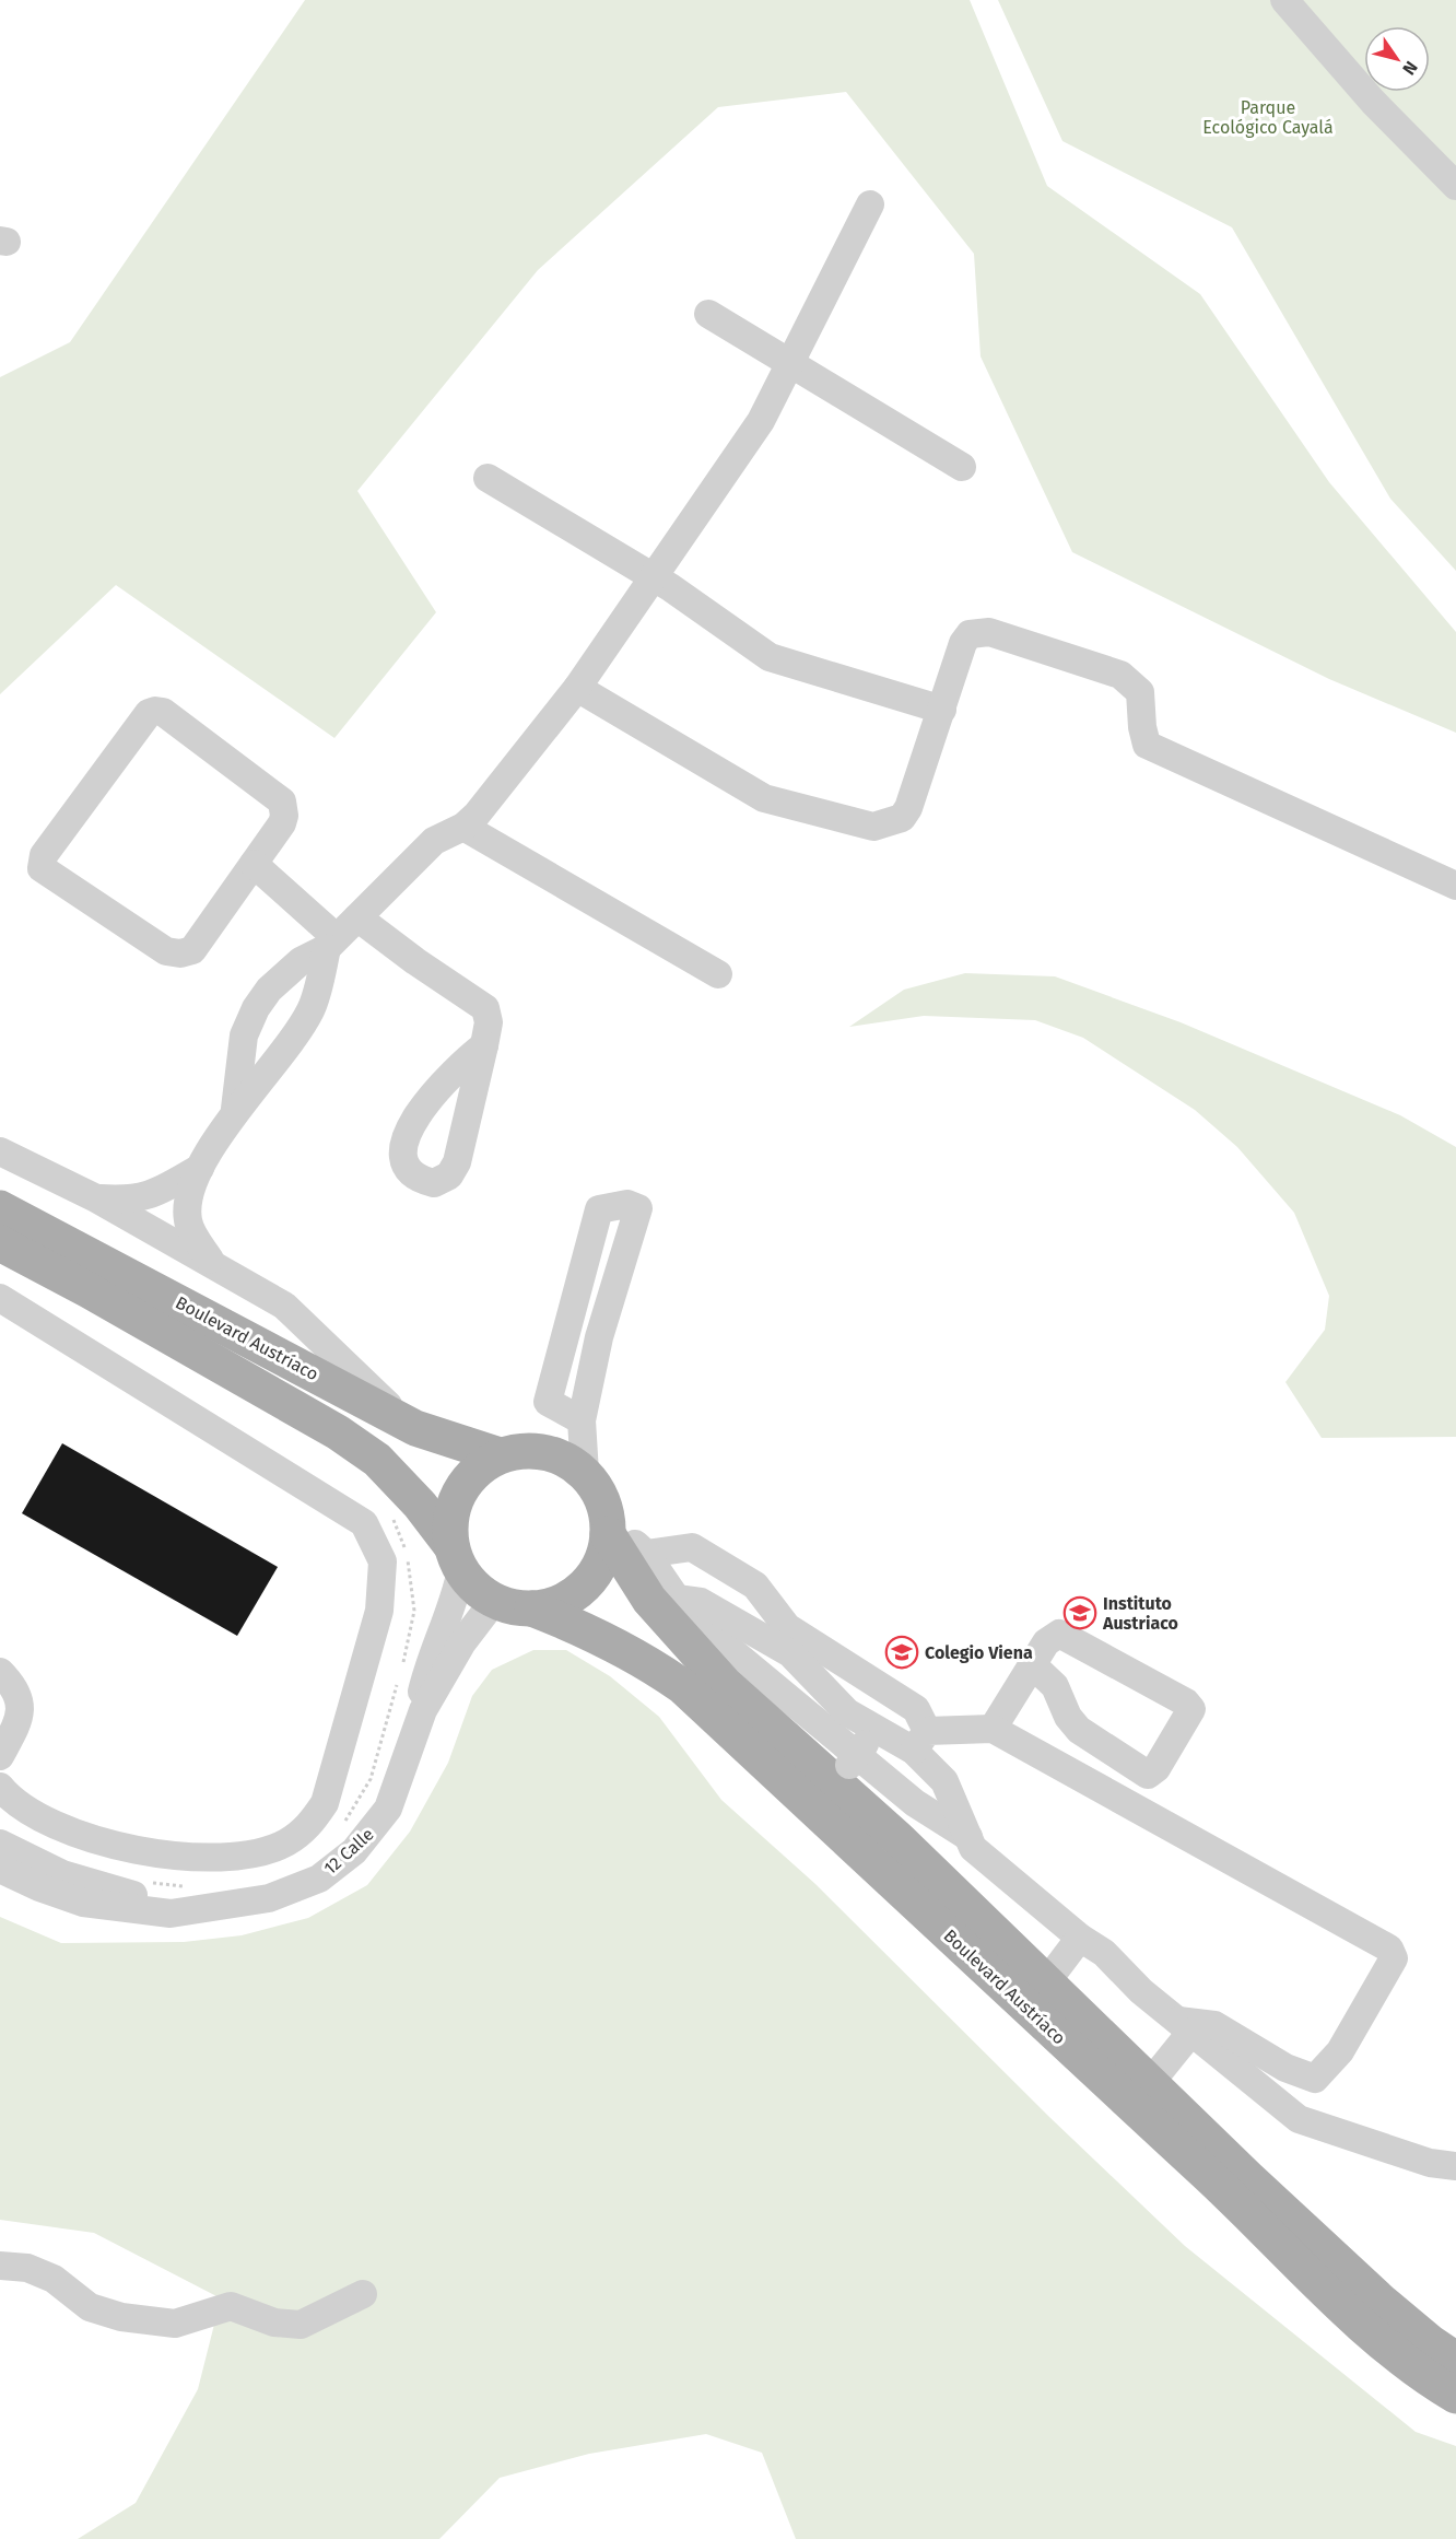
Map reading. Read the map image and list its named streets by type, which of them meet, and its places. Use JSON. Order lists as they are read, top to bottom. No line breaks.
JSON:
{"streets":{"main road":["Boulevard Austríaco"],"street":["12 Calle"]},"crossings":[["Boulevard Austríaco","12 Calle"]],"parks":["Parque Ecológico Cayalá"],"places":{"school or university":["Instituto Austriaco","Colegio Viena"]},"north":"bottom right"}
